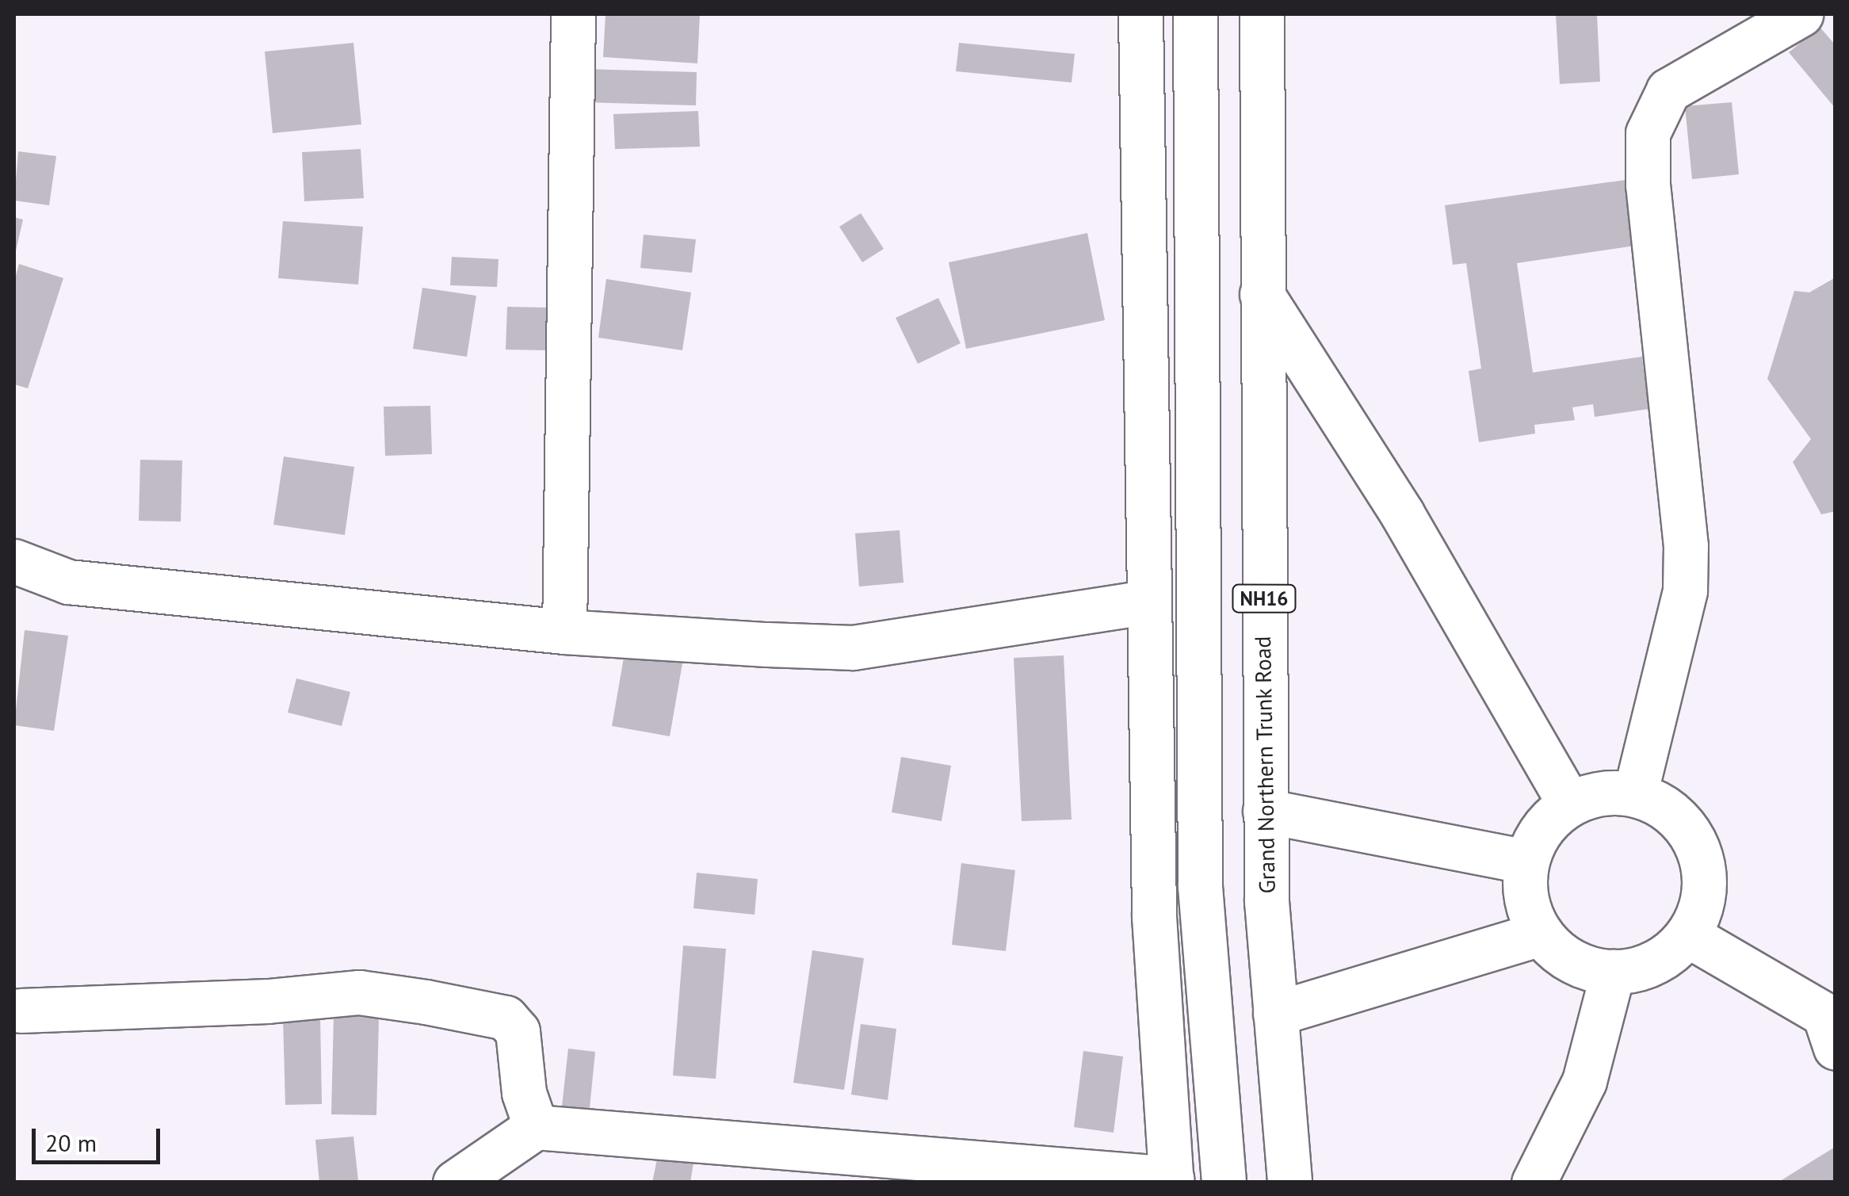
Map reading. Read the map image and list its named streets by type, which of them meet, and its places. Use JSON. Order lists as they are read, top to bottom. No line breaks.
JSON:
{"streets":{"main road":["NH16","Grand Northern Trunk Road"]},"scale_bar":"20 m"}
